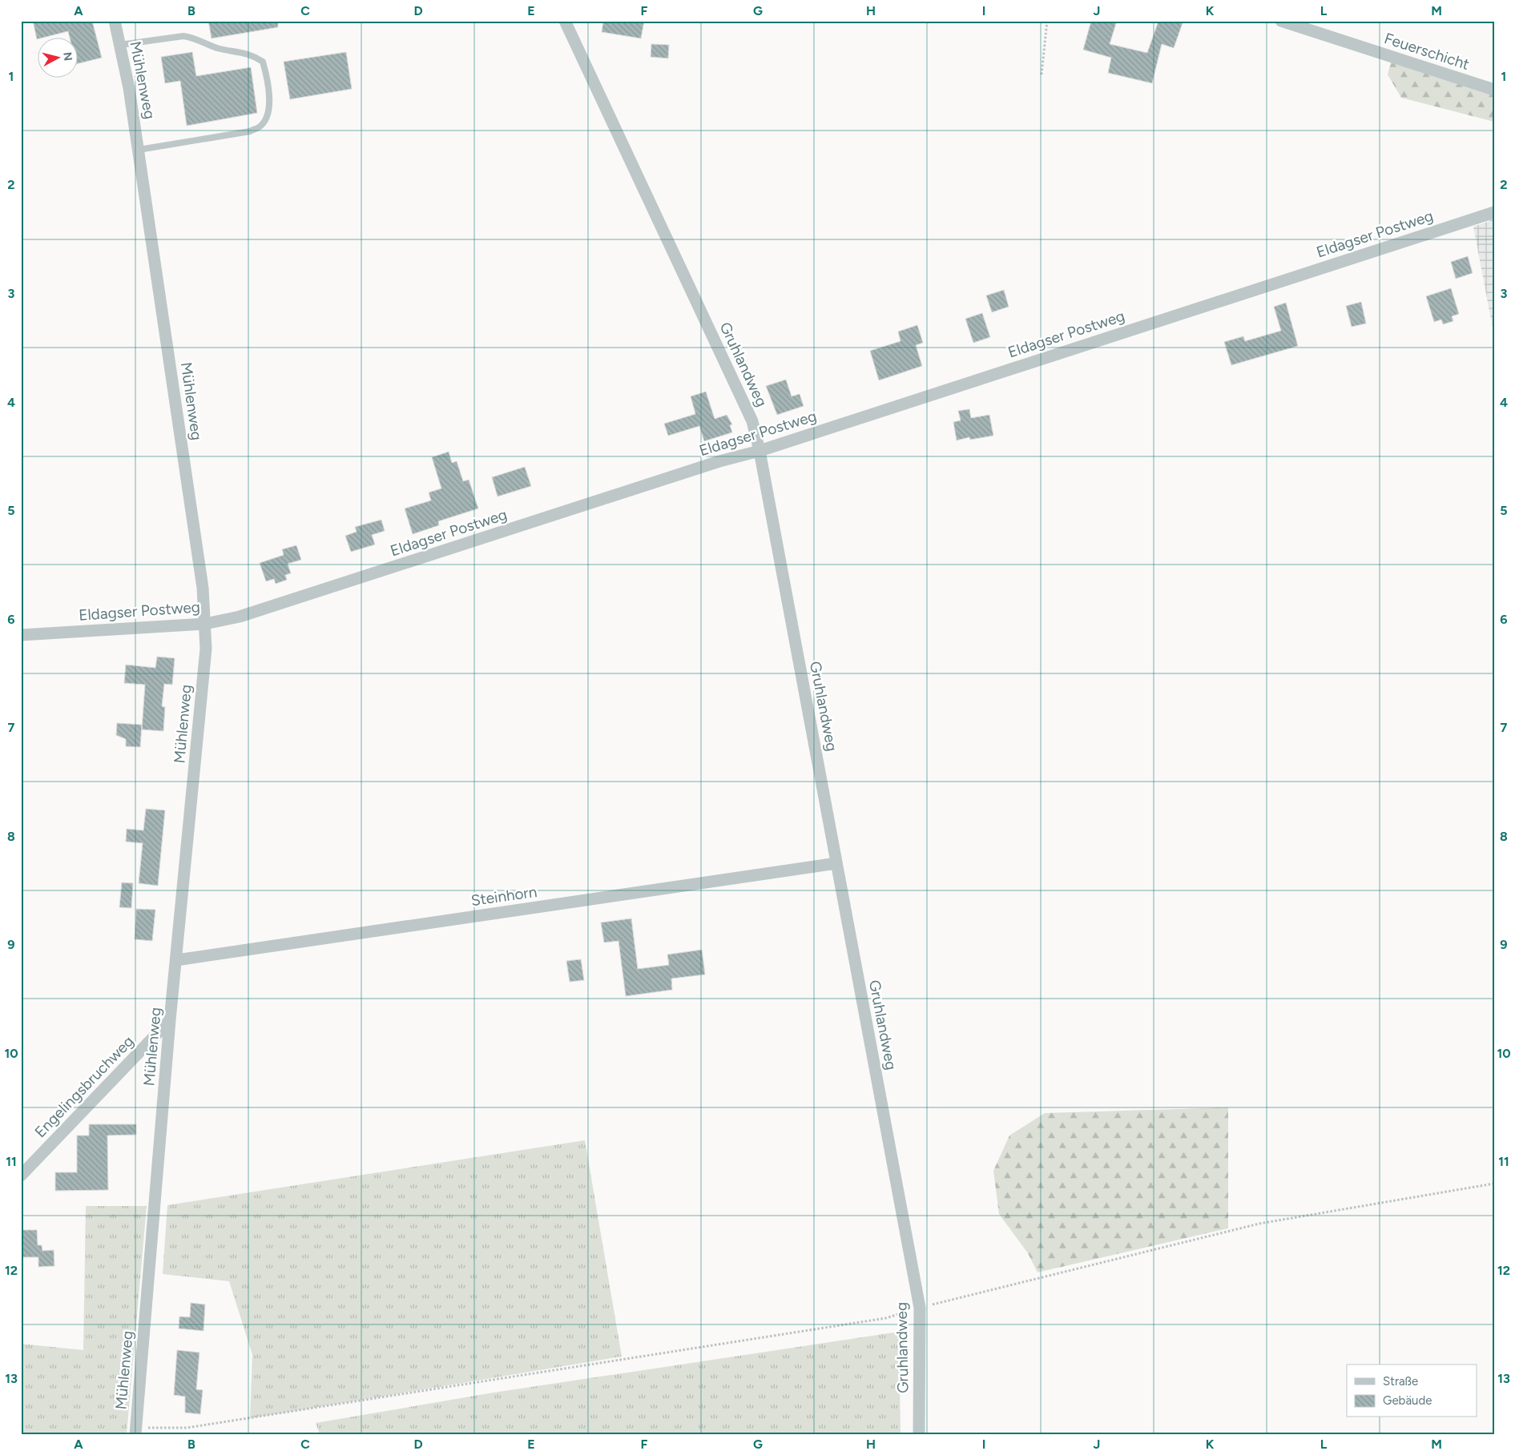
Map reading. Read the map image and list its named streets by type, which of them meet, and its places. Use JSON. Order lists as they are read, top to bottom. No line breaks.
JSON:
{"streets":{"street":["Feuerschicht","Mühlenweg","Eldagser Postweg","Gruhlandweg","Steinhorn","Engelingsbruchweg"]},"crossings":[["Mühlenweg","Eldagser Postweg"],["Mühlenweg","Steinhorn"],["Mühlenweg","Engelingsbruchweg"],["Eldagser Postweg","Gruhlandweg"],["Gruhlandweg","Steinhorn"]],"legend":["Straße","Gebäude"],"north":"right","grid":{"columns":["A","B","C","D","E","F","G","H","I","J","K","L","M"],"rows":["1","2","3","4","5","6","7","8","9","10","11","12","13"]}}
